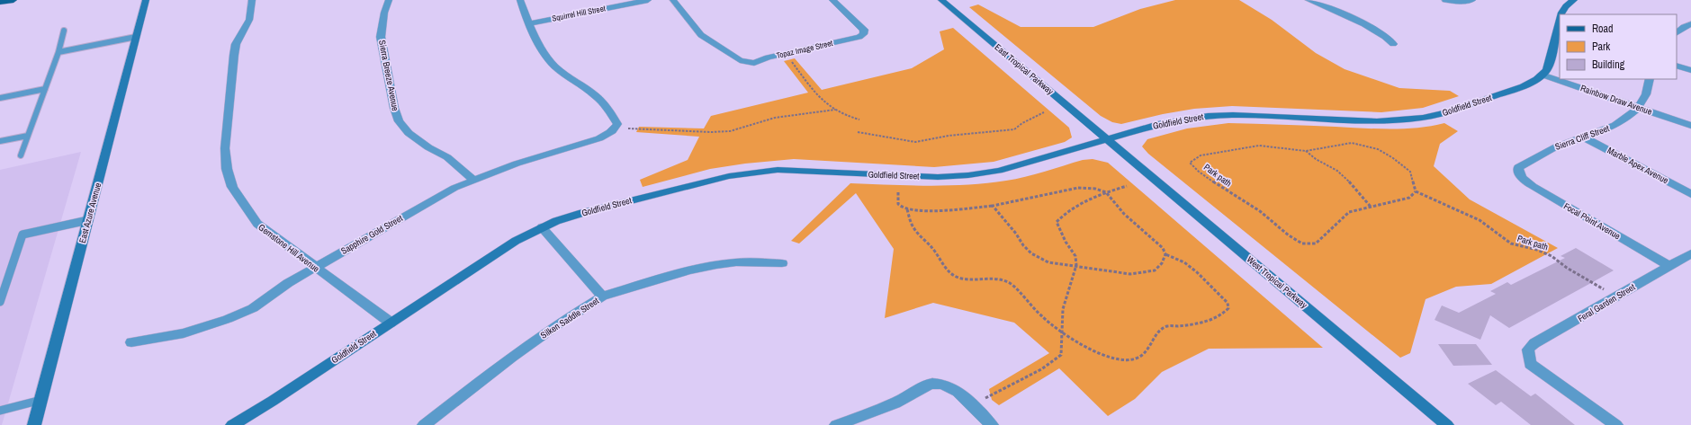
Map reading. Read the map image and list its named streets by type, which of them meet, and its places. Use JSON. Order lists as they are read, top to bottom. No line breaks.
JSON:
{"streets":{"street":["Squirrel Hill Street","Topaz Image Street","East Tropical Parkway","Sierra Breeze Avenue","Rainbow Draw Avenue","Goldfield Street","Sierra Cliff Street","Marble Apex Avenue","East Azure Avenue","Focal Point Avenue","Sapphire Gold Street","Gemstone Hill Avenue","West Tropical Parkway","Feral Garden Street","Silken Saddle Street"],"path":["Park path"]},"crossings":[["East Tropical Parkway","Goldfield Street"],["East Tropical Parkway","West Tropical Parkway"],["Sierra Breeze Avenue","Sapphire Gold Street"],["Rainbow Draw Avenue","Goldfield Street"],["Rainbow Draw Avenue","Sierra Cliff Street"],["Goldfield Street","Gemstone Hill Avenue"],["Goldfield Street","West Tropical Parkway"],["Sierra Cliff Street","Marble Apex Avenue"],["Sierra Cliff Street","Focal Point Avenue"],["Focal Point Avenue","Feral Garden Street"],["Sapphire Gold Street","Gemstone Hill Avenue"]],"legend":["Road","Park","Building"]}
